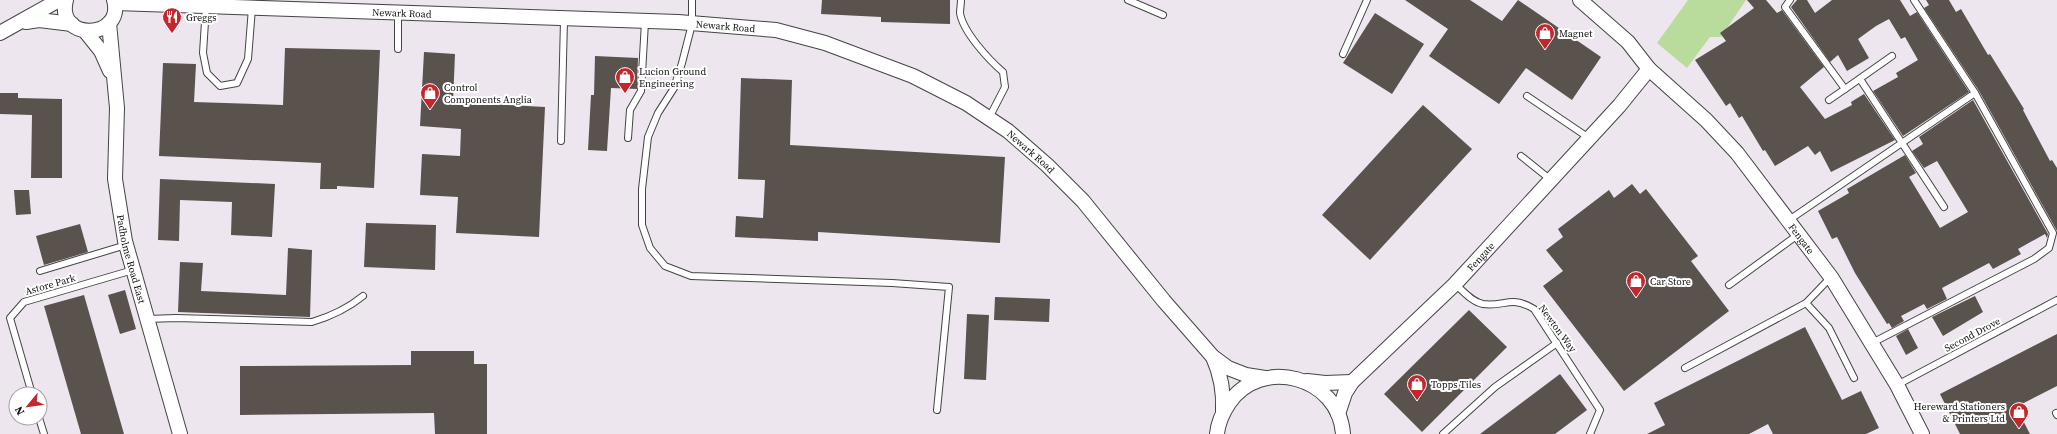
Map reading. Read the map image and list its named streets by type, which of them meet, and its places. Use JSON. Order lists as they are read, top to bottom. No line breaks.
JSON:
{"streets":{"street":["Newark Road","Fengate","Padholme Road East"],"lane":["Astore Park","Newton Way","Second Drove"]},"crossings":[["Newark Road","Padholme Road East"],["Fengate","Newton Way"],["Fengate","Second Drove"],["Padholme Road East","Astore Park"]],"places":{"restaurant":["Greggs"],"shop":["Magnet","Lucion Ground Engineering","Control Components Anglia","Car Store","Topps Tiles","Hereward Stationers & Printers Ltd"]},"north":"bottom left"}
